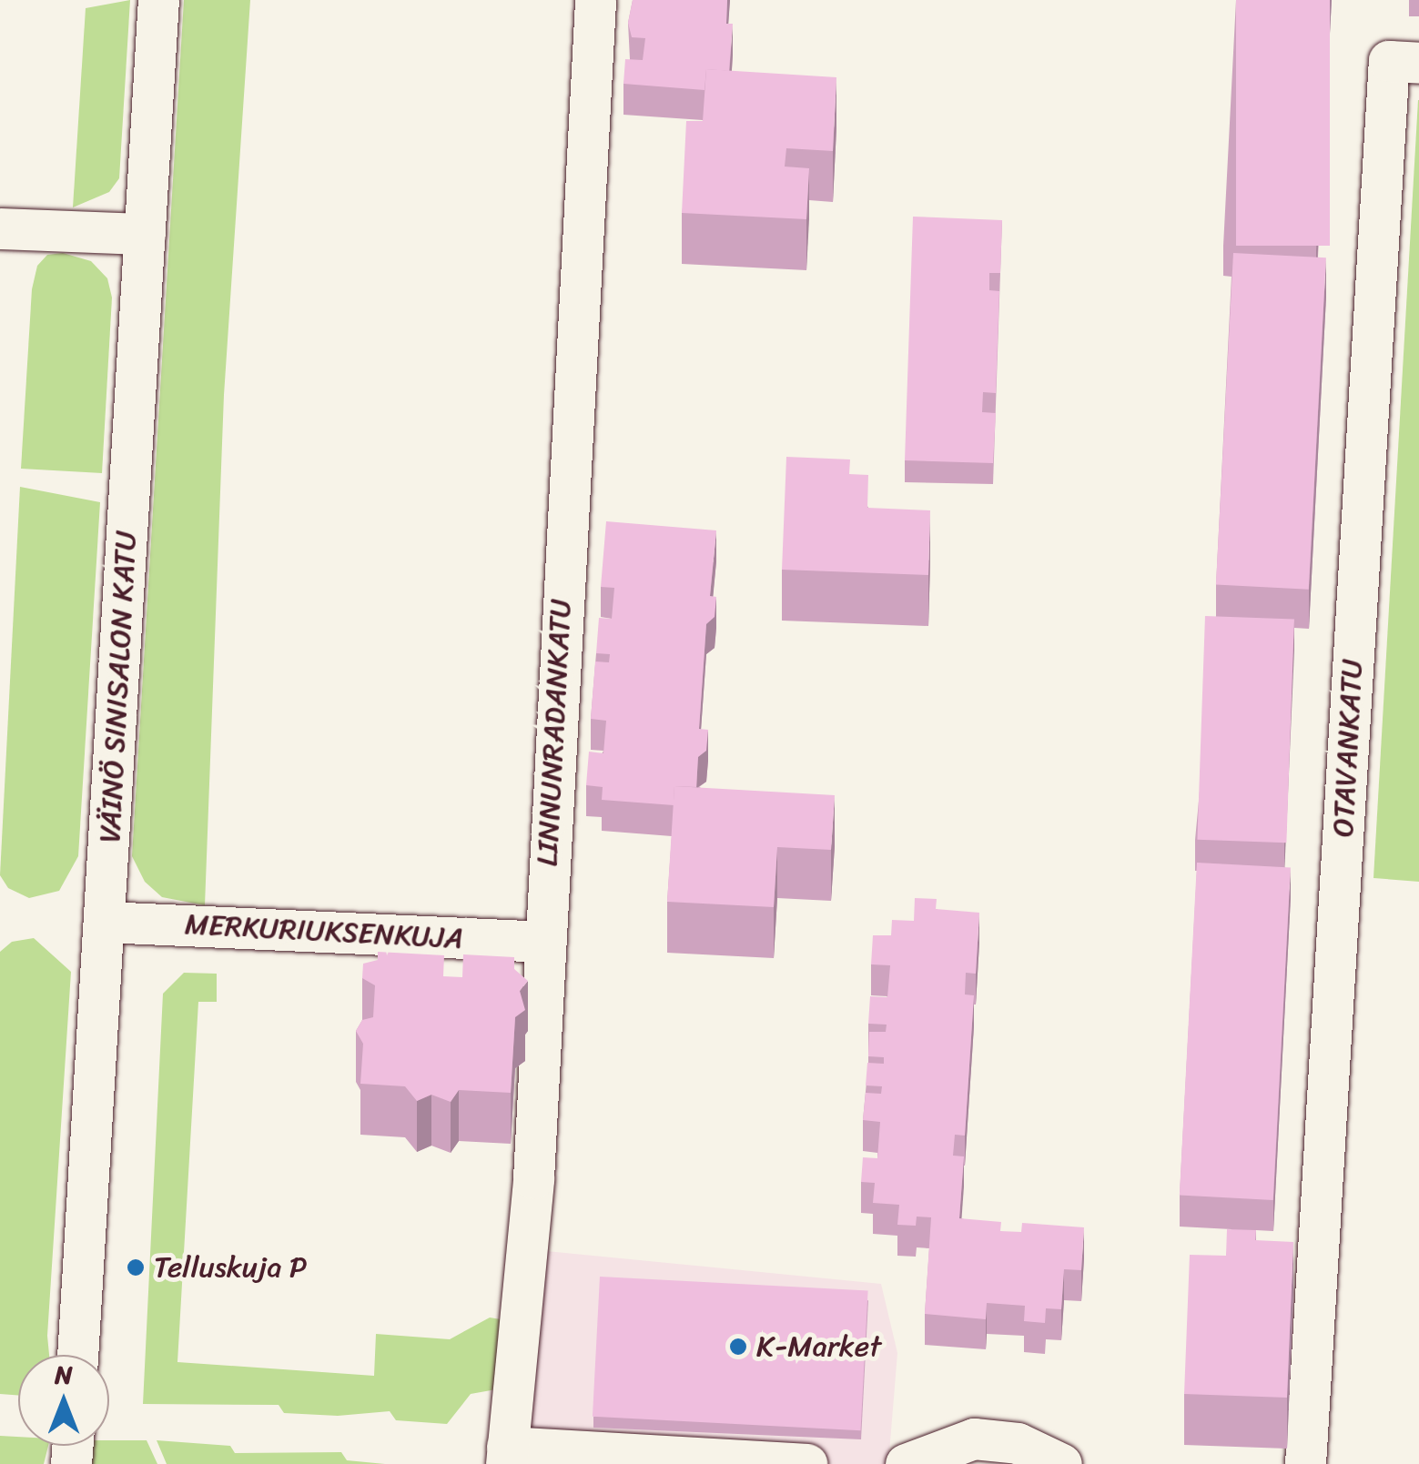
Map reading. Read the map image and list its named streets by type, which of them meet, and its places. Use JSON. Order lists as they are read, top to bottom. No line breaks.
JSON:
{"streets":{"street":["VÄINÖ SINISALON KATU","LINNUNRADANKATU","OTAVANKATU","MERKURIUKSENKUJA"]},"crossings":[["VÄINÖ SINISALON KATU","MERKURIUKSENKUJA"],["LINNUNRADANKATU","MERKURIUKSENKUJA"]],"places":["Telluskuja P","K-Market"],"north":"top"}
